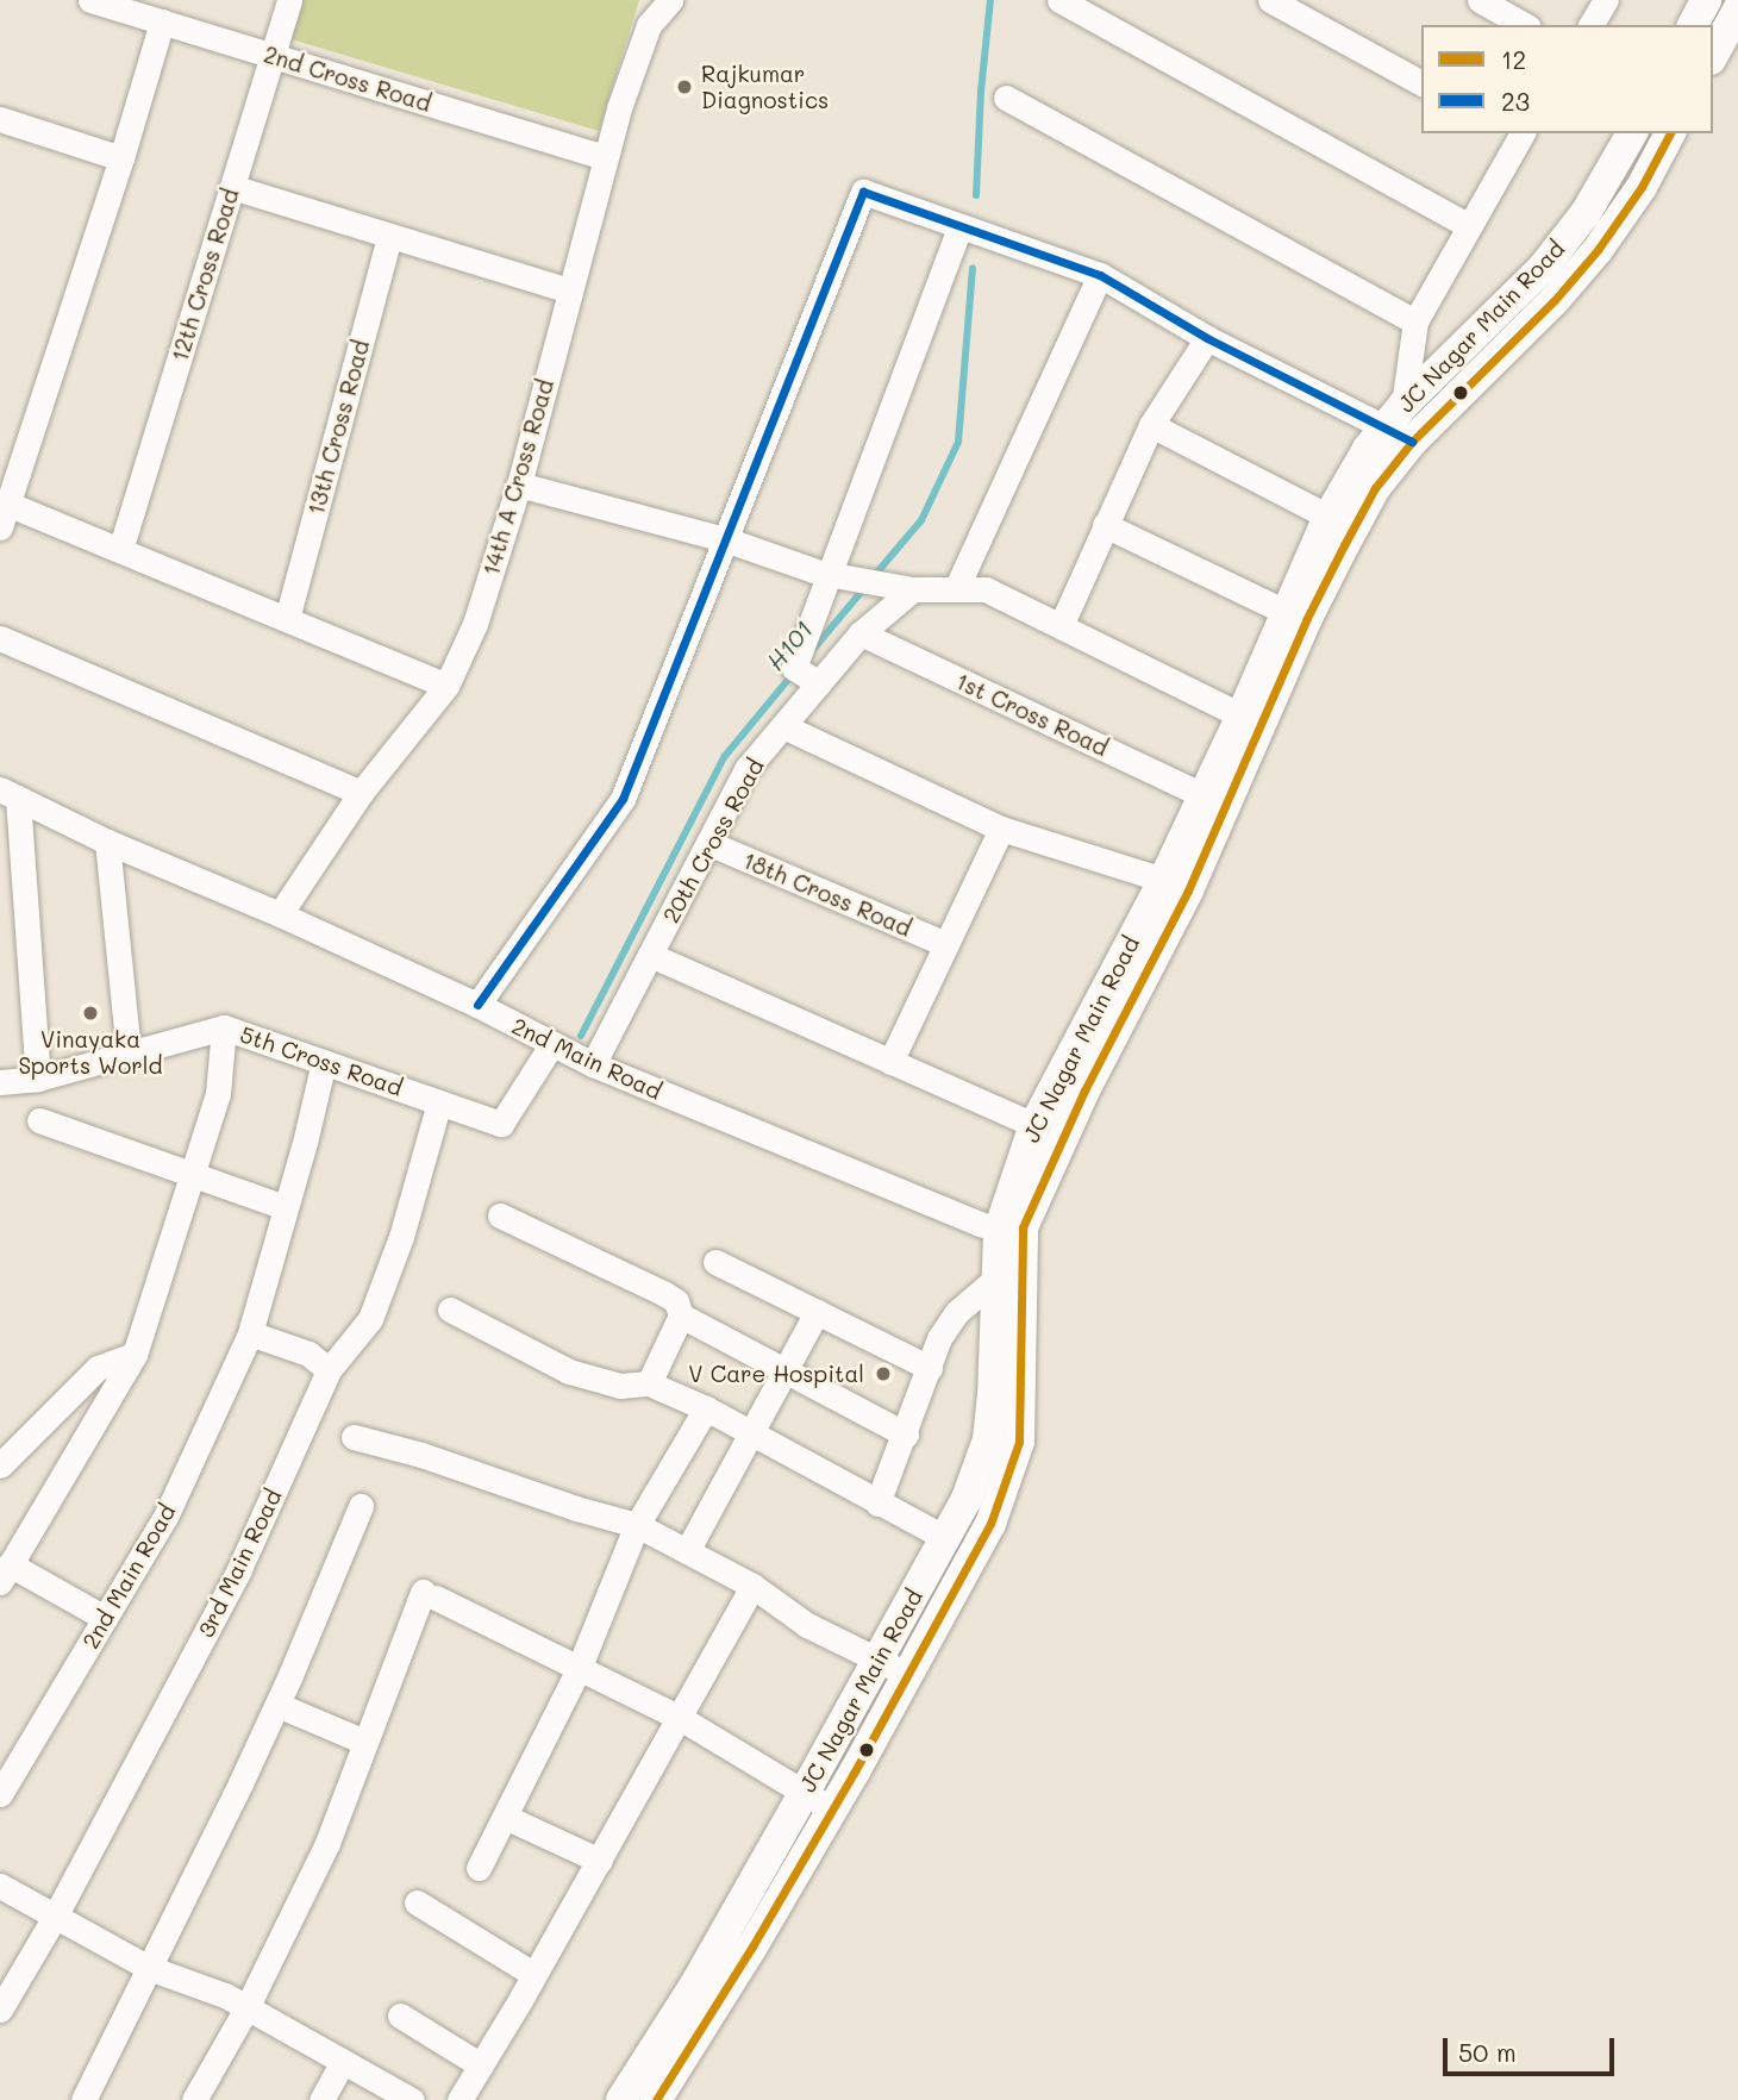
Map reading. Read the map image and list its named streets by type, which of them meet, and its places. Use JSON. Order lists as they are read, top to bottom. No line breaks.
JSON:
{"streets":{"main road":["JC Nagar Main Road"],"street":["2nd Cross Road","12th Cross Road","13th Cross Road","14th A Cross Road","1st Cross Road","20th Cross Road","18th Cross Road","2nd Main Road","5th Cross Road","3rd Main Road"]},"crossings":[["2nd Cross Road","12th Cross Road"],["2nd Cross Road","14th A Cross Road"],["JC Nagar Main Road","1st Cross Road"],["JC Nagar Main Road","2nd Main Road"],["14th A Cross Road","2nd Main Road"],["1st Cross Road","20th Cross Road"],["20th Cross Road","18th Cross Road"],["20th Cross Road","2nd Main Road"],["2nd Main Road","5th Cross Road"],["5th Cross Road","3rd Main Road"]],"water":["H101"],"places":["Rajkumar Diagnostics","Vinayaka Sports World","V Care Hospital"],"lines":["transit line 12","transit line 23"],"legend":["12","23"],"scale_bar":"50 m"}
